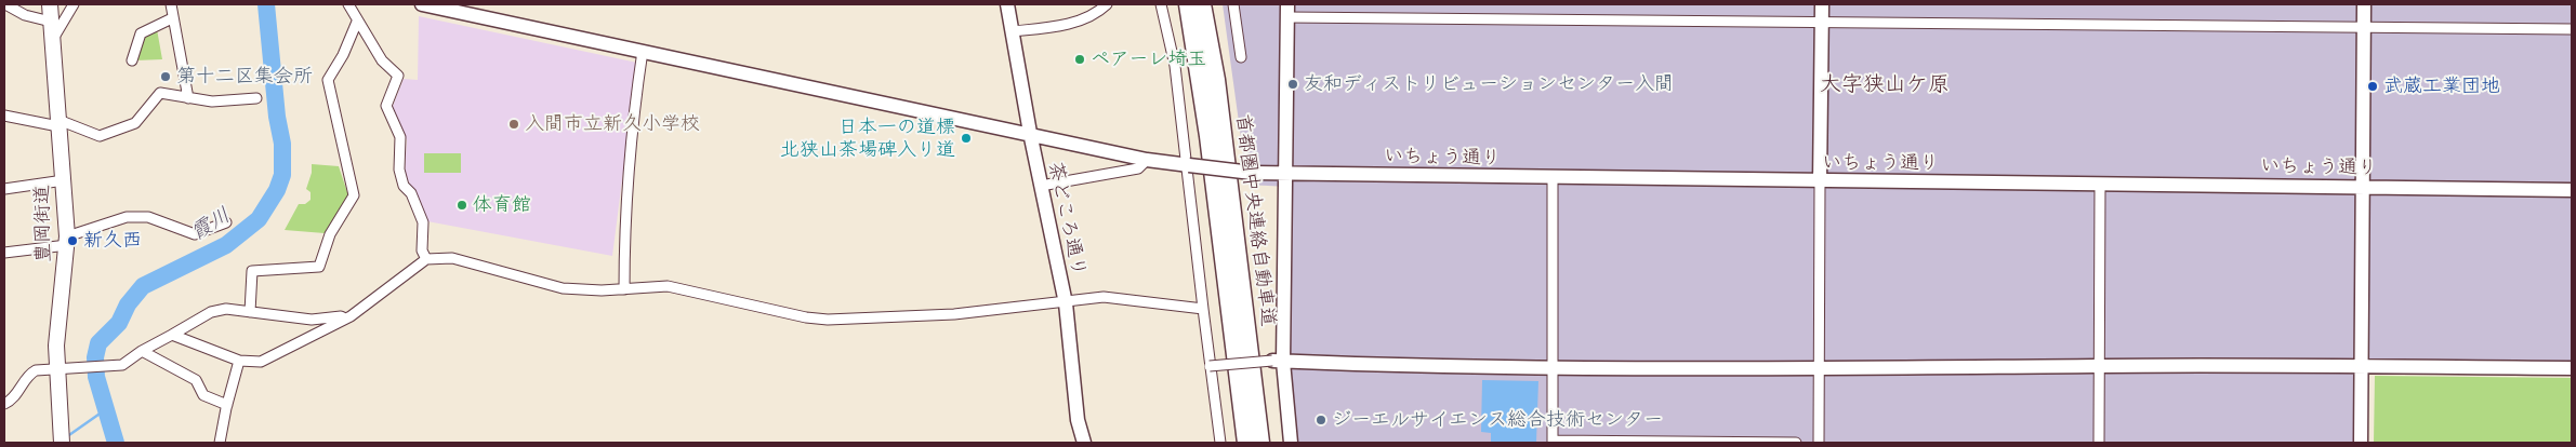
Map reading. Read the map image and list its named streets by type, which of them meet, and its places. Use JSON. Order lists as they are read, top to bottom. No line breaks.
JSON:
{"streets":{"highway":["首都圏中央連絡自動車道"],"main road":["豊岡街道"],"street":["いちょう通り","茶どころ通り"]},"crossings":[["いちょう通り","茶どころ通り"]],"districts":["大字狭山ケ原"],"water":["霞川"],"places":["ペアーレ埼玉","第十二区集会所","友和ディストリビューションセンター入間","武蔵工業団地","入間市立新久小学校","日本一の道標 北狭山茶場碑入り道","体育館","新久西","ジーエルサイエンス総合技術センター"]}
